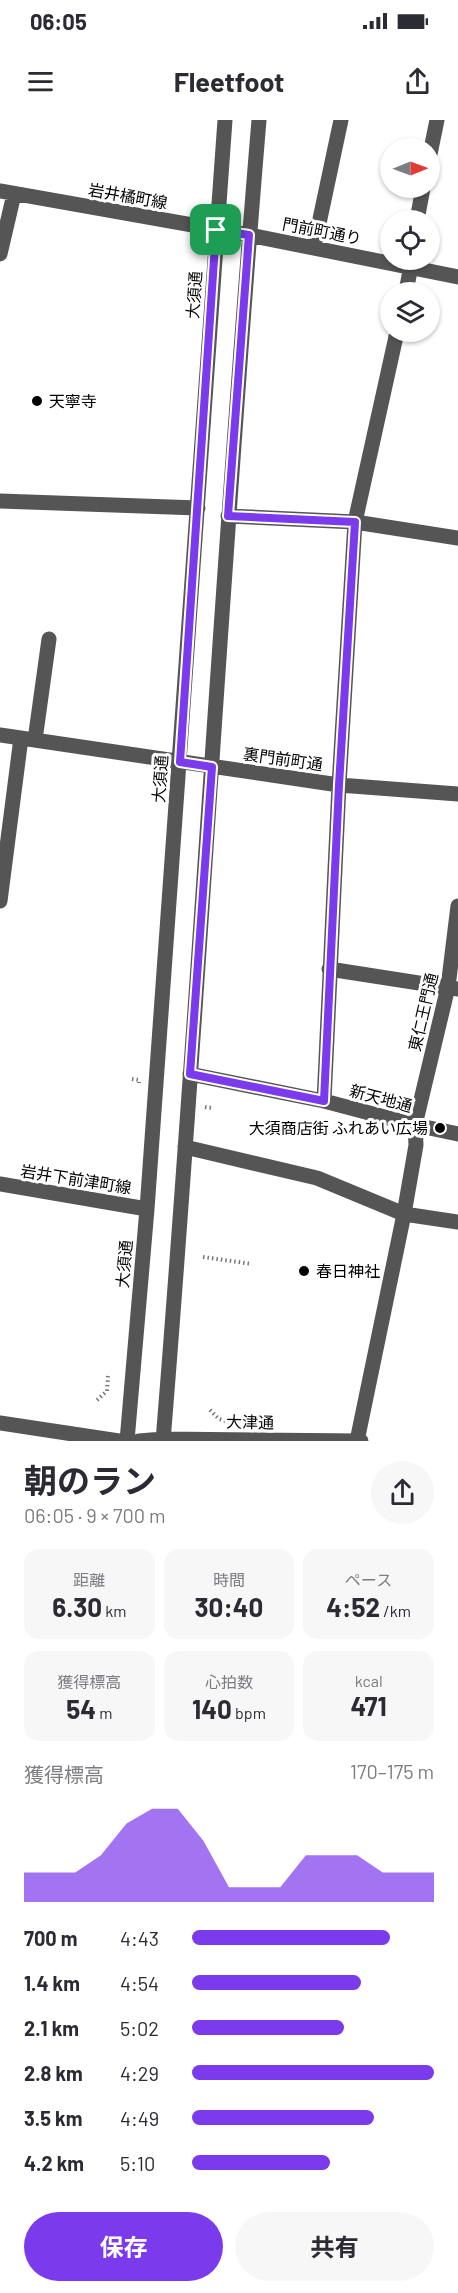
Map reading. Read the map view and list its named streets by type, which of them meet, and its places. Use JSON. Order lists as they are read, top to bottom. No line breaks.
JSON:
{"streets":{"street":["岩井橘町線","門前町通り","大須通","裏門前町通","東仁王門通","新天地通","岩井下前津町線","大津通"]},"crossings":[["岩井橘町線","門前町通り"],["岩井橘町線","大須通"],["大須通","裏門前町通"],["大須通","岩井下前津町線"],["東仁王門通","新天地通"],["東仁王門通","大津通"]],"places":["天寧寺","大須商店街 ふれあい広場","春日神社"],"north":"right","page":{"status":"06:05","header":"Fleetfoot","heading":["朝のラン","06:05 · 9 × 700 m"],"stats":[["距離","6.30 km"],["時間","30:40"],["ペース","4:52 /km"],["獲得標高","54 m"],["心拍数","140 bpm"],["kcal","471"]],"chart":["獲得標高","170–175 m"],"list":[{"name":"700 m","note":"4:43"},{"name":"1.4 km","note":"4:54"},{"name":"2.1 km","note":"5:02"},{"name":"2.8 km","note":"4:29"},{"name":"3.5 km","note":"4:49"},{"name":"4.2 km","note":"5:10"}],"buttons":["保存","共有"]}}
